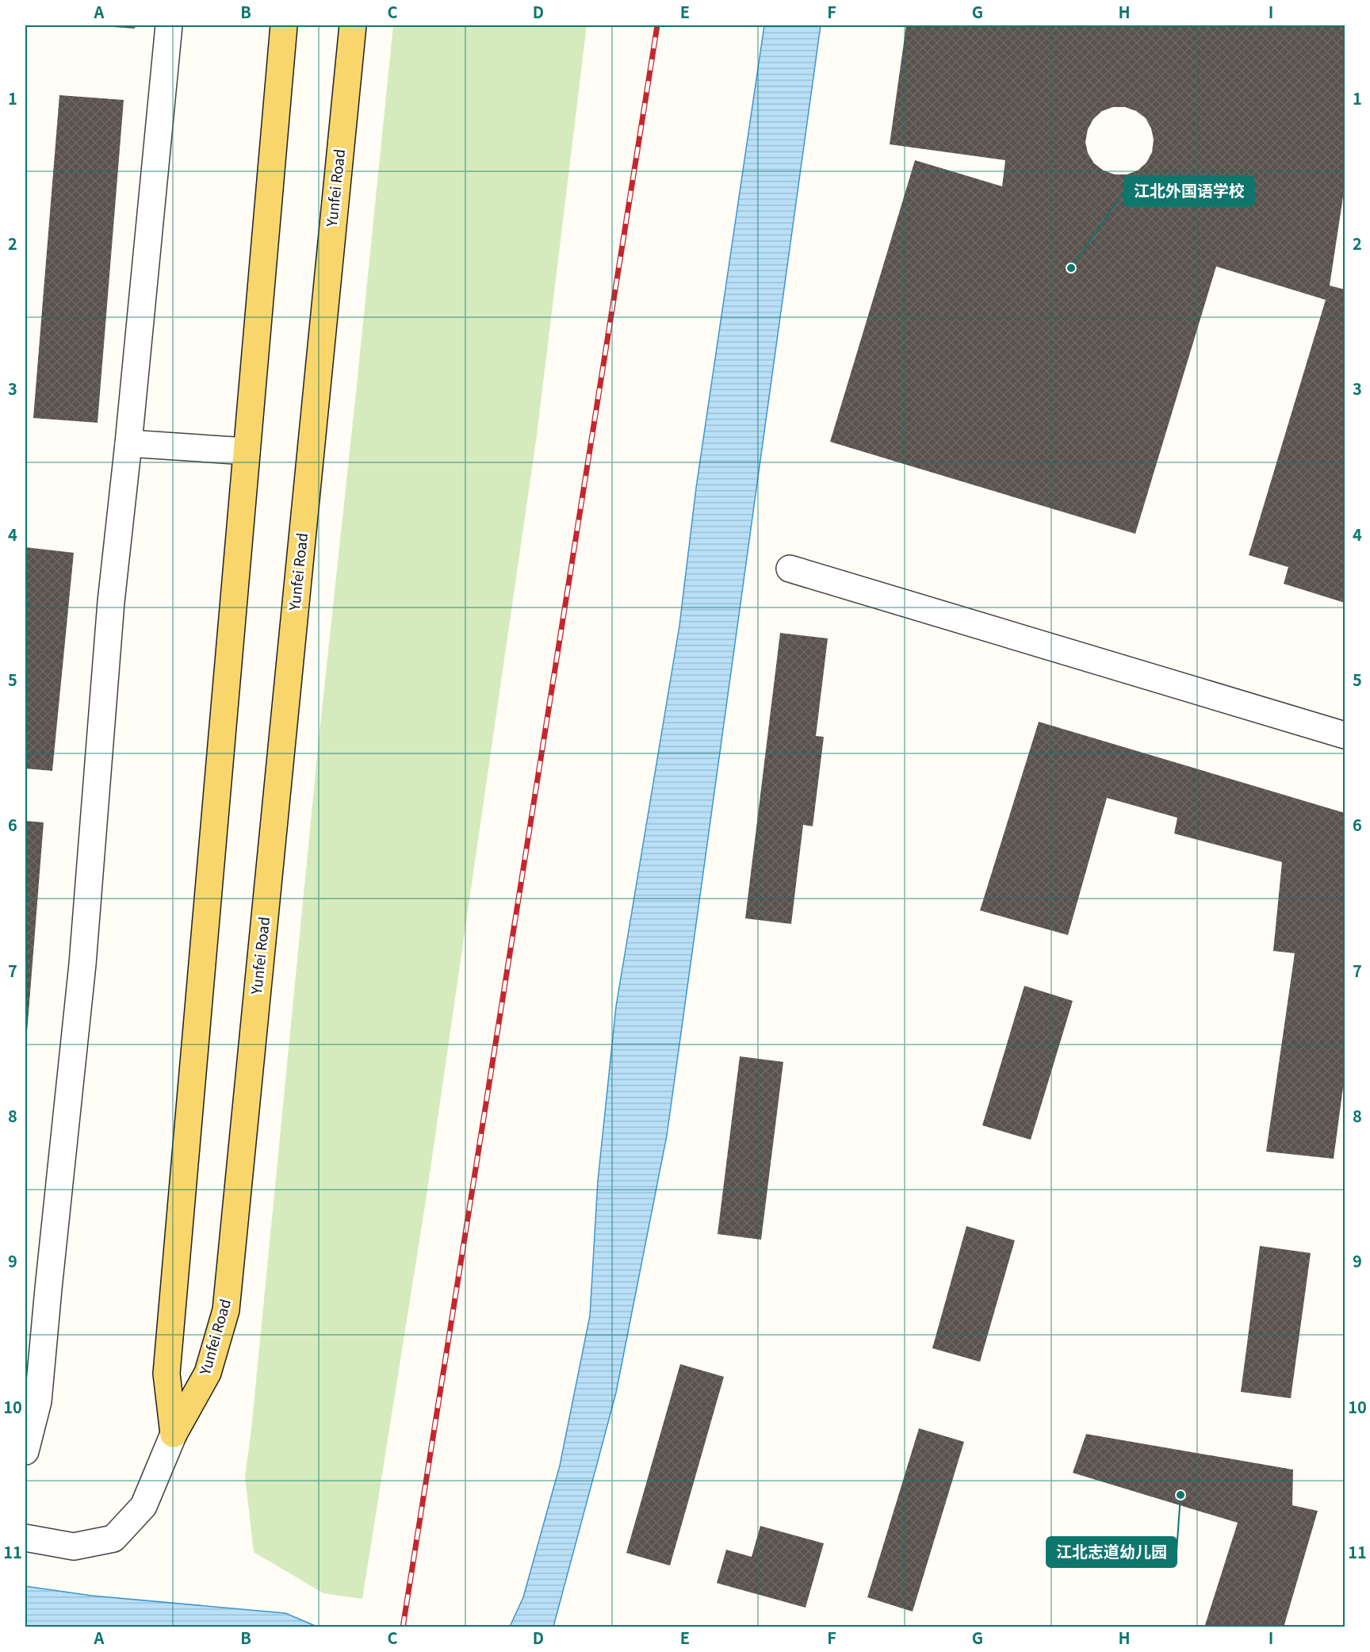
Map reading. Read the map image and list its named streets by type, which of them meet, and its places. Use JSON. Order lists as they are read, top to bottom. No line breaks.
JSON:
{"streets":{"main road":["Yunfei Road"]},"places":["江北外国语学校","江北志道幼儿园"],"grid":{"columns":["A","B","C","D","E","F","G","H","I"],"rows":["1","2","3","4","5","6","7","8","9","10","11"]}}
